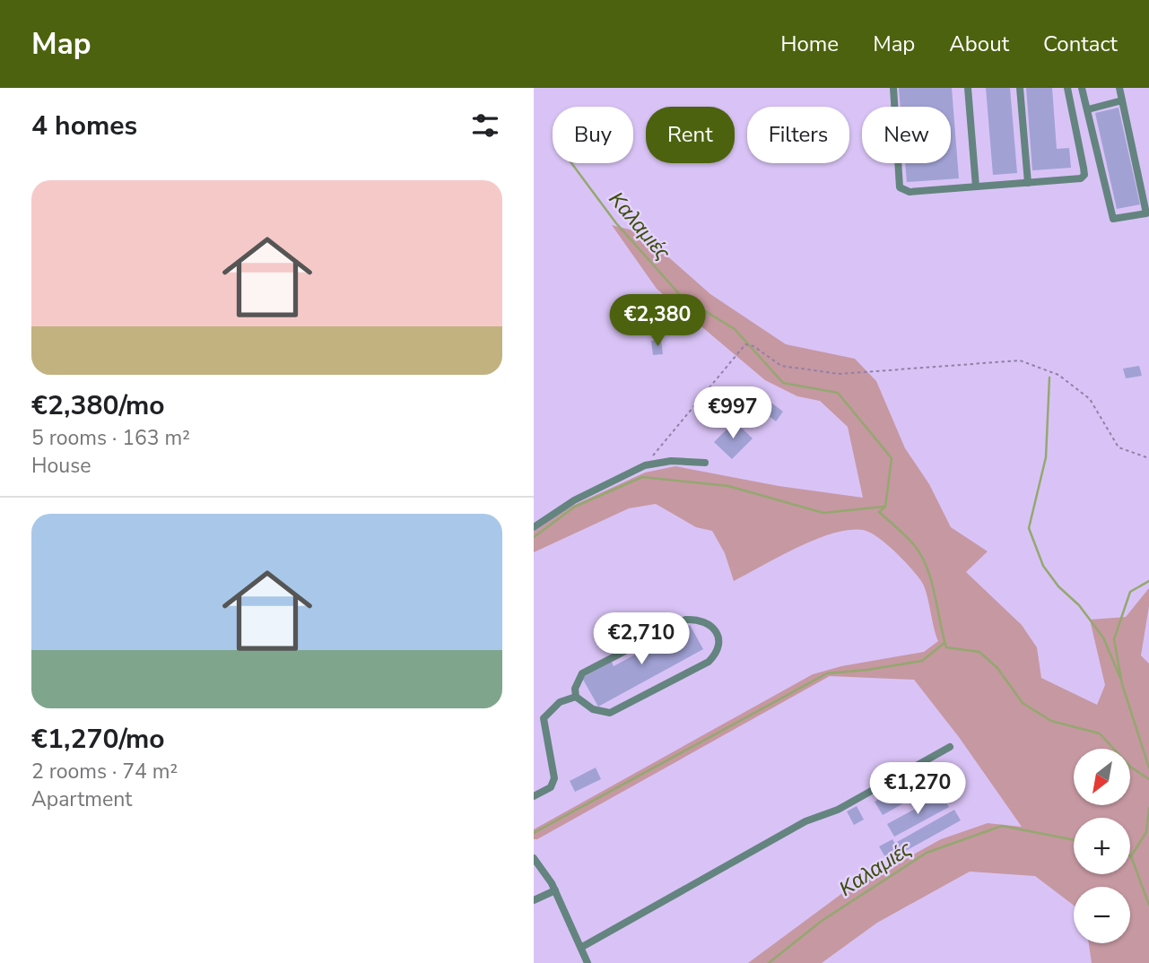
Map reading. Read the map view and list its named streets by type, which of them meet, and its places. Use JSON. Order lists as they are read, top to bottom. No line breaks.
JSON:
{"water":["Καλαμιές"],"north":"bottom left","page":{"header":"Map","nav":["Home","Map","About","Contact"],"heading":"4 homes","chip":["Buy","Rent","Filters","New"],"list":[{"name":"€2,380/mo","note":"5 rooms · 163 m² · House"},{"name":"€1,270/mo","note":"2 rooms · 74 m² · Apartment"}],"price":["€2,380","€997","€2,710","€1,270"],"map_buttons":["+","−"]}}
